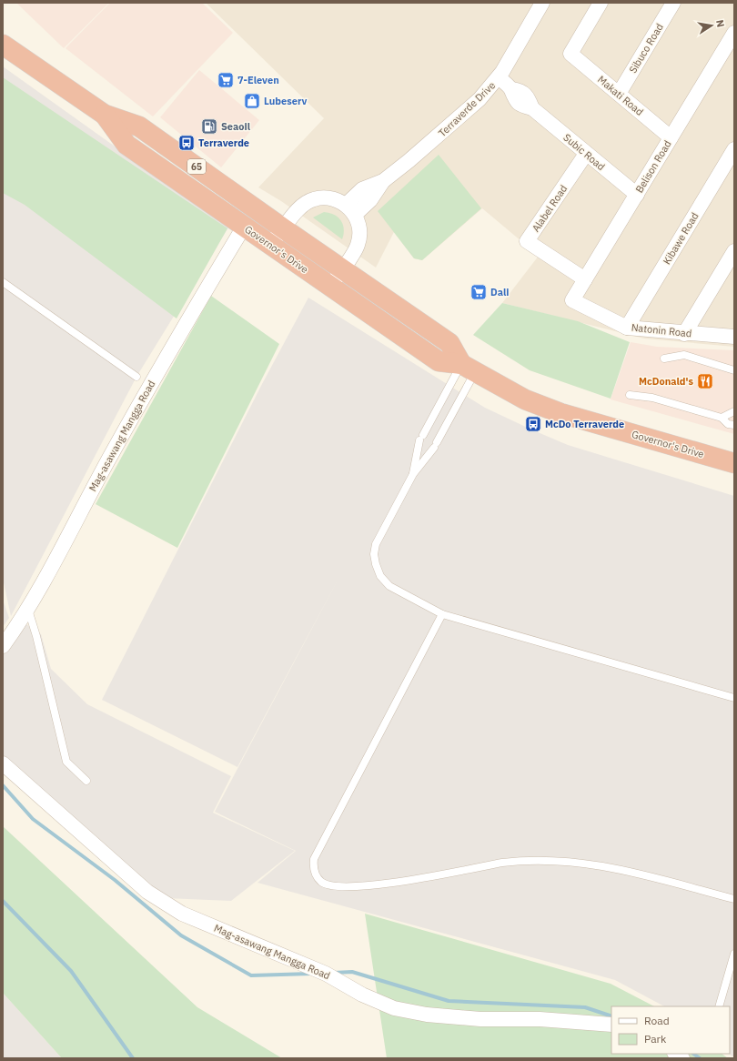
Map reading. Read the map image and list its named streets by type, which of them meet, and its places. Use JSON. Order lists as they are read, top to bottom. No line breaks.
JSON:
{"streets":{"highway":["65","Governor's Drive"],"street":["Sibuco Road","Makati Road","Terraverde Drive","Subic Road","Belison Road","Alabel Road","Kibawe Road","Natonin Road","Mag-asawang Mangga Road"]},"crossings":[["Sibuco Road","Makati Road"],["Makati Road","Belison Road"],["Terraverde Drive","Subic Road"],["Subic Road","Belison Road"],["Subic Road","Alabel Road"],["Belison Road","Alabel Road"],["Belison Road","Natonin Road"],["Kibawe Road","Natonin Road"],["Governor's Drive","Mag-asawang Mangga Road"]],"places":{"supermarket":["7-Eleven","Dali"],"shop":["Lubeserv"],"fuel station":["Seaoil"],"bus stop":["Terraverde","McDo Terraverde"],"restaurant":["McDonald's"]},"legend":["Road","Park"],"north":"right"}
